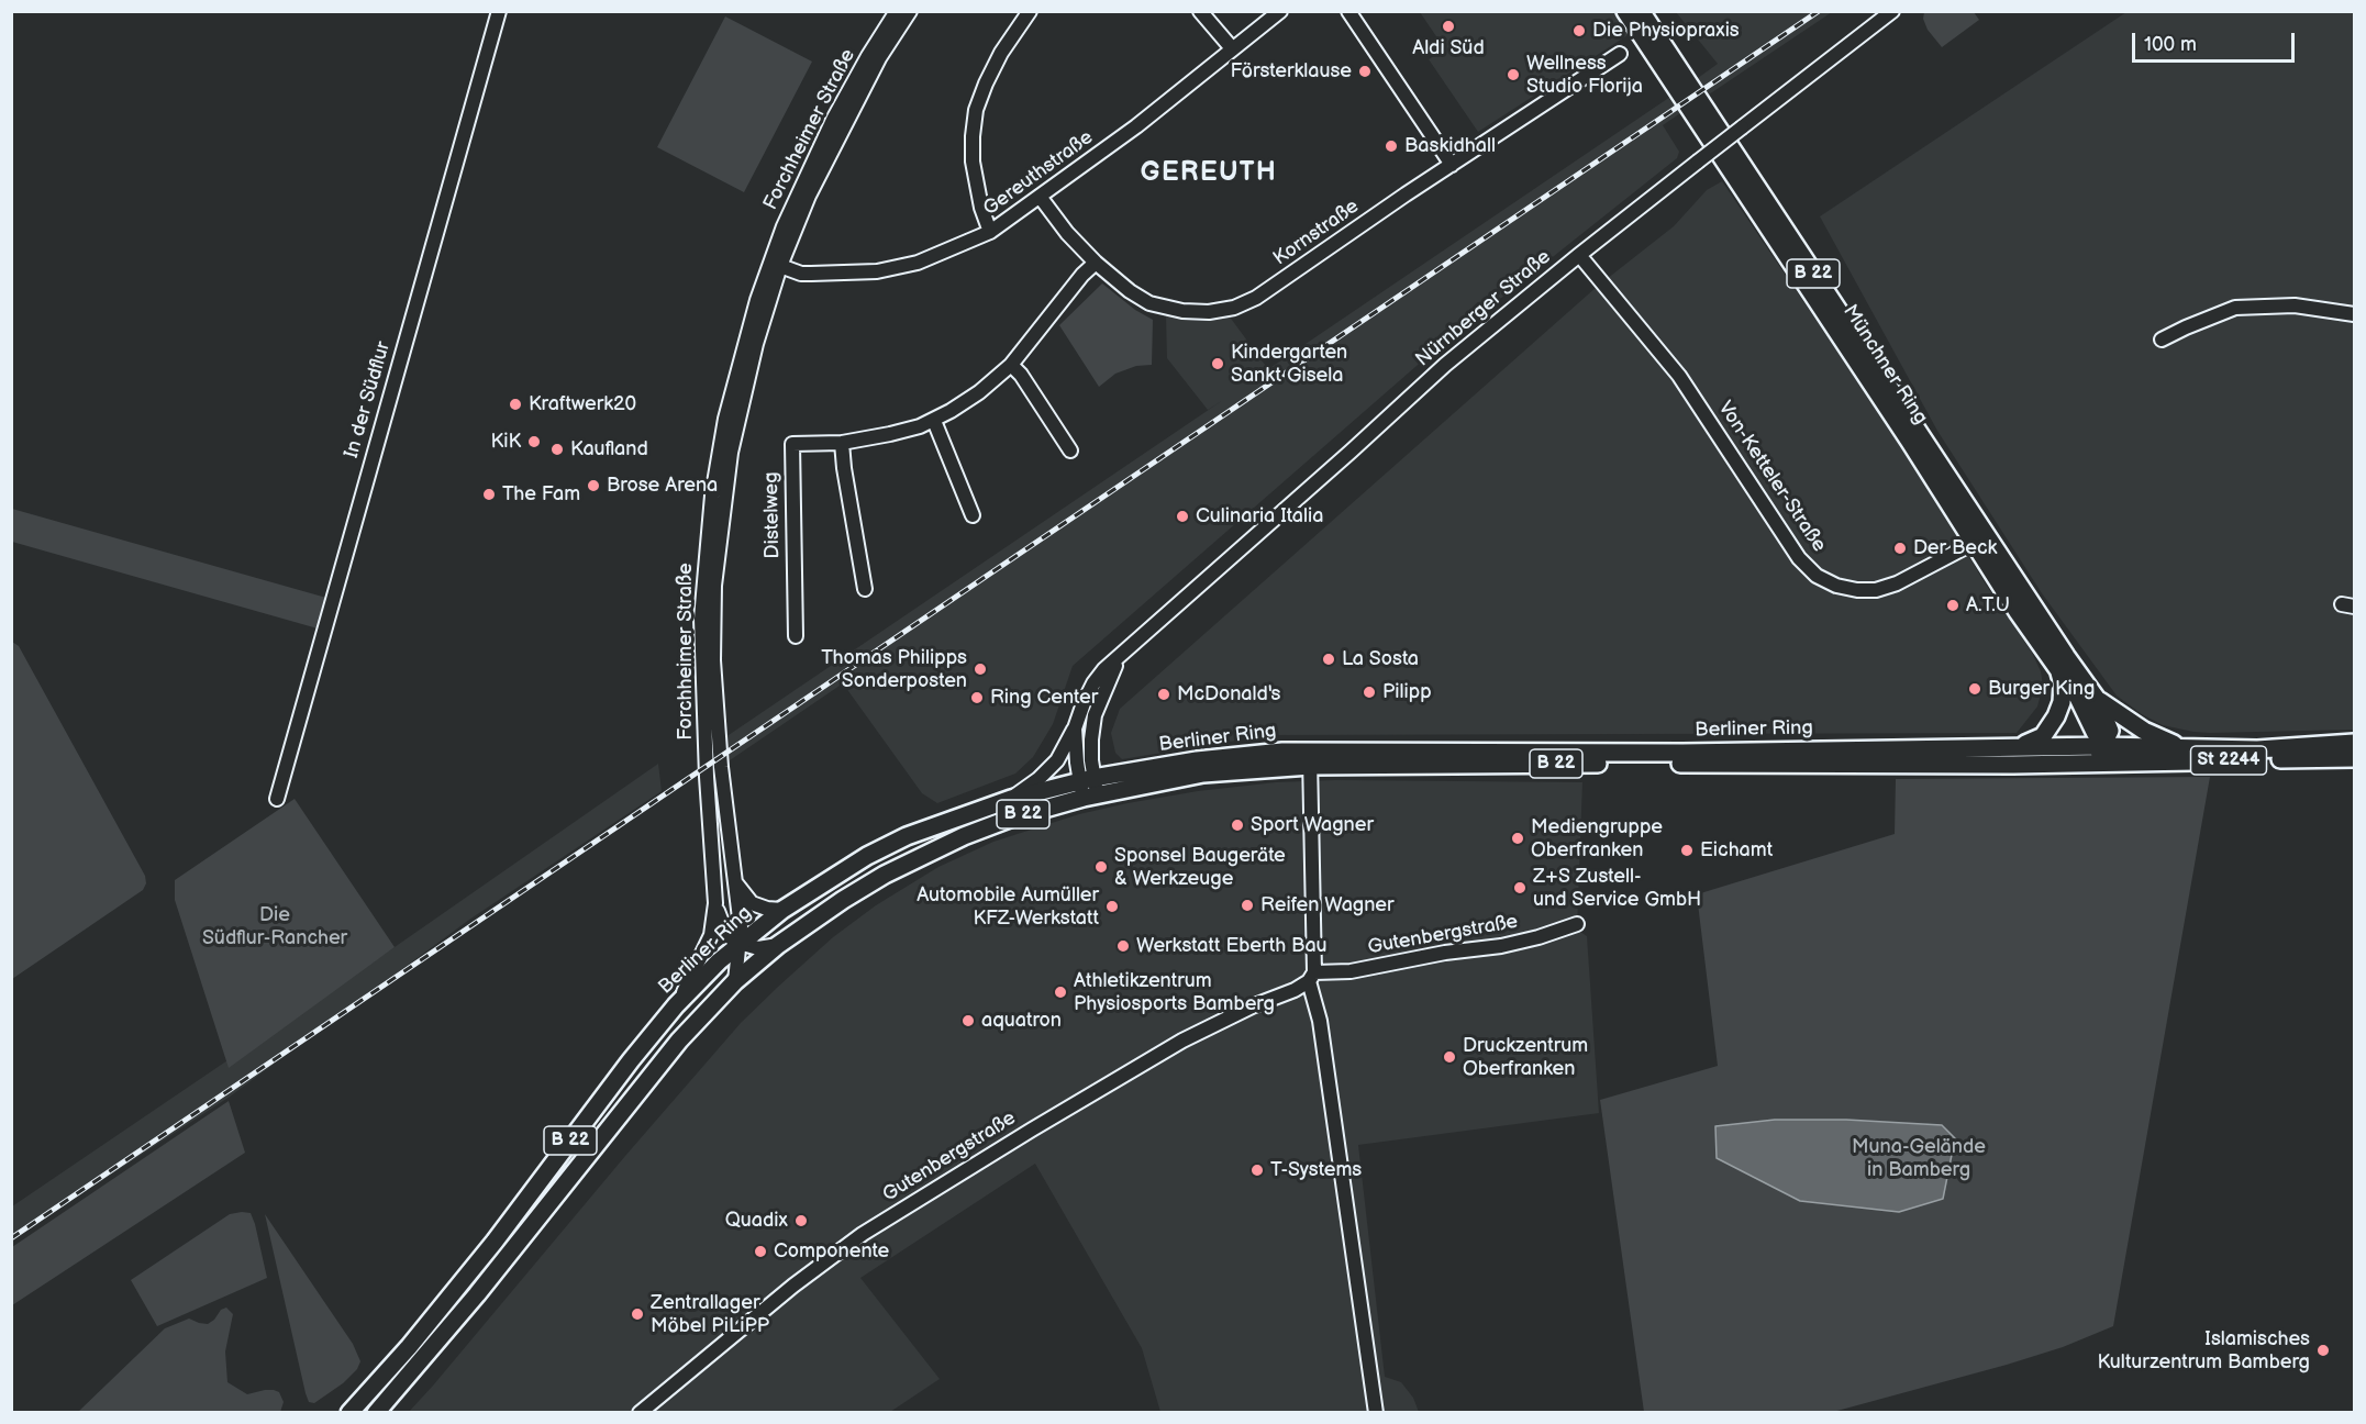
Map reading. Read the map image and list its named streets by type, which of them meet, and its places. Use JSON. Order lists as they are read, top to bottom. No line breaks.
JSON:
{"streets":{"main road":["B 22","Münchner Ring","Berliner Ring","St 2244"],"street":["Forchheimer Straße","Gereuthstraße","Kornstraße","Nürnberger Straße","In der Südflur","Von-Ketteler-Straße","Distelweg","Gutenbergstraße"]},"crossings":[["Forchheimer Straße","Gereuthstraße"],["Forchheimer Straße","Berliner Ring"],["Gereuthstraße","Kornstraße"],["Kornstraße","Distelweg"],["B 22","Münchner Ring"],["B 22","Berliner Ring"],["Nürnberger Straße","Von-Ketteler-Straße"],["Nürnberger Straße","Berliner Ring"],["Münchner Ring","Von-Ketteler-Straße"],["Münchner Ring","Berliner Ring"]],"districts":["GEREUTH"],"parks":["Die Südflur-Rancher","Muna-Gelände in Bamberg"],"places":["Aldi Süd","Die Physiopraxis","Försterklause","Wellness Studio Florija","Baskidhall","Kindergarten Sankt Gisela","Kraftwerk20","KiK","Kaufland","Brose Arena","The Fam","Culinaria Italia","Der Beck","A.T.U","La Sosta","Thomas Philipps Sonderposten","Burger King","Pilipp","McDonald's","Ring Center","Sport Wagner","Mediengruppe Oberfranken","Eichamt","Sponsel Baugeräte & Werkzeuge","Z+S Zustell- und Service GmbH","Reifen Wagner","Automobile Aumüller KFZ-Werkstatt","Werkstatt Eberth Bau","Athletikzentrum Physiosports Bamberg","aquatron","Druckzentrum Oberfranken","T-Systems","Quadix","Componente","Zentrallager Möbel PiLiPP","Islamisches Kulturzentrum Bamberg"],"scale_bar":"100 m"}
